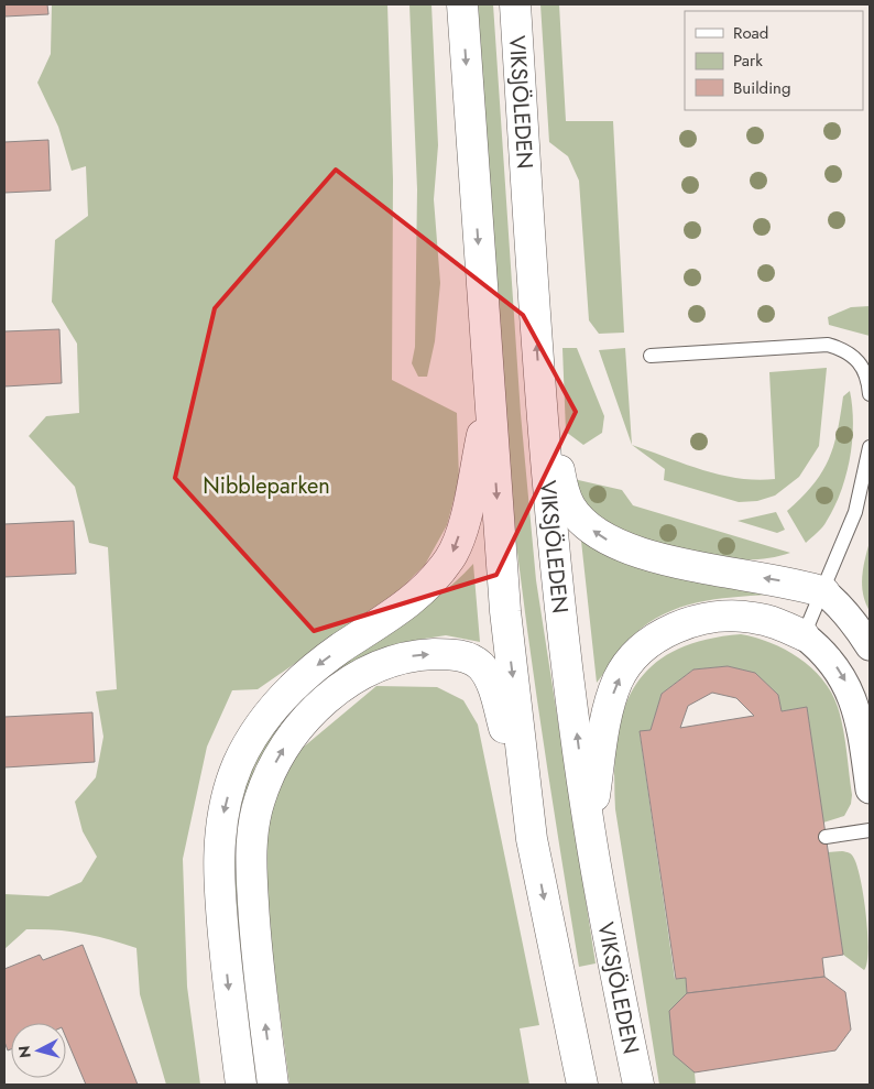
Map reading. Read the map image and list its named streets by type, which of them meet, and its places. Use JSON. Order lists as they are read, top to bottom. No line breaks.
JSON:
{"streets":{"main road":["VIKSJÖLEDEN"]},"parks":["Nibbleparken"],"legend":["Road","Park","Building"],"north":"left"}
